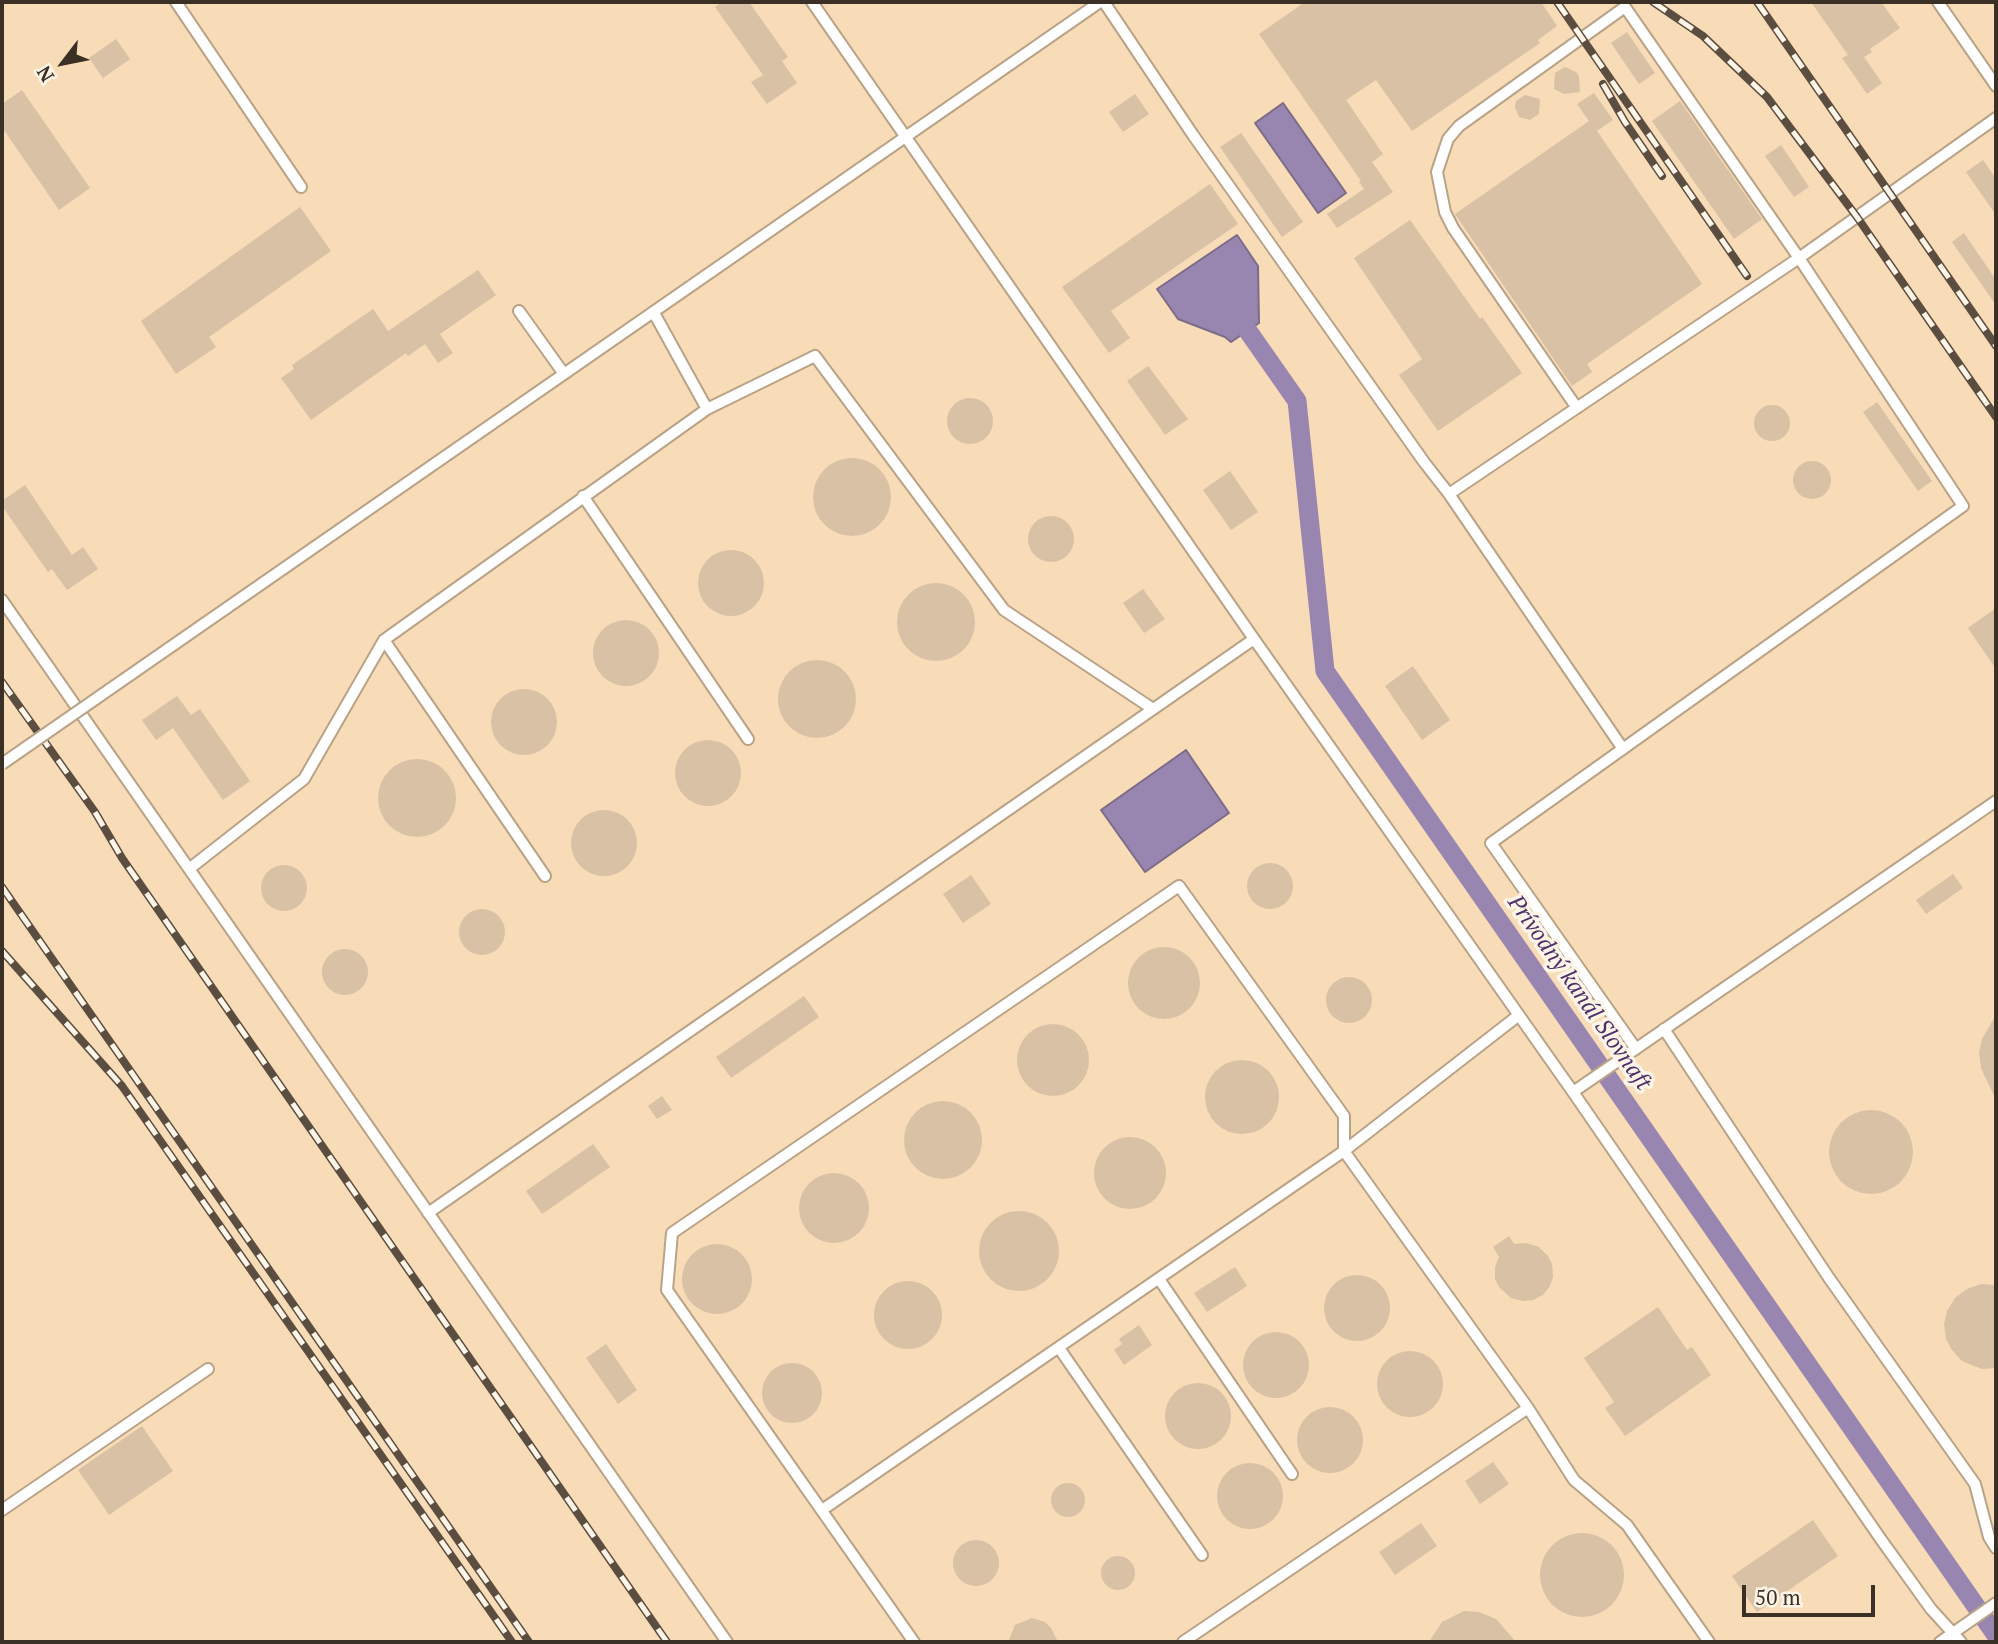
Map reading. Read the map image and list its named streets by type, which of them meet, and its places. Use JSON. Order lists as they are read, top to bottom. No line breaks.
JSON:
{"water":["Prívodný kanál Slovnaft"],"scale_bar":"50 m","north":"bottom left"}
